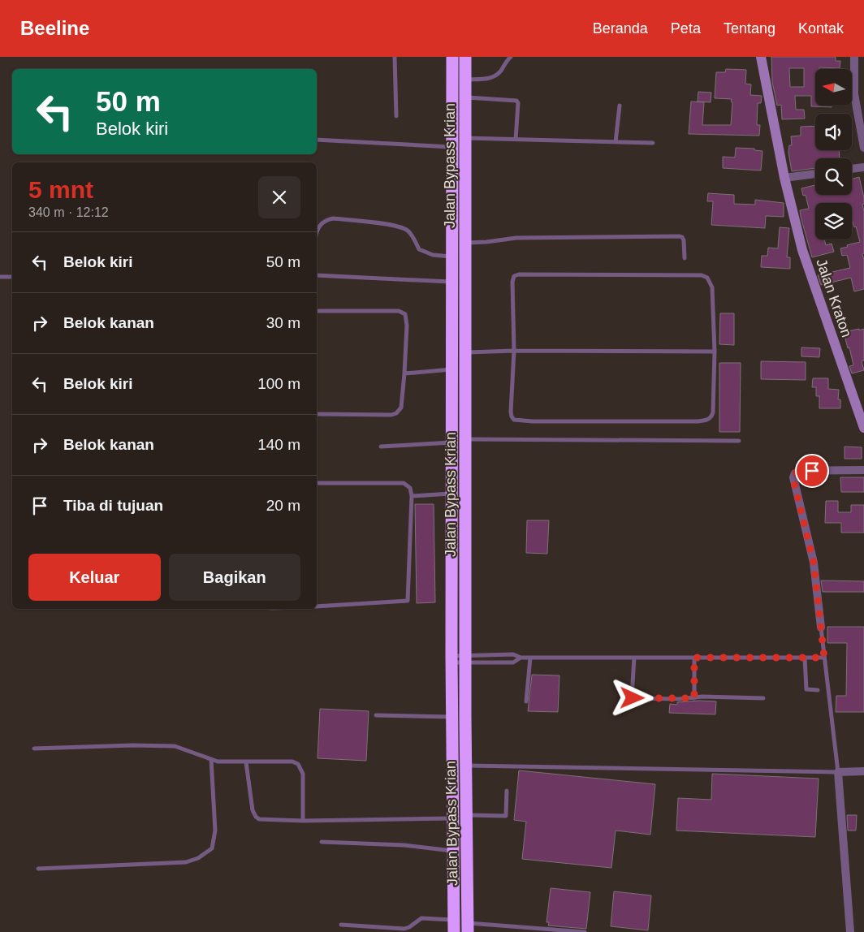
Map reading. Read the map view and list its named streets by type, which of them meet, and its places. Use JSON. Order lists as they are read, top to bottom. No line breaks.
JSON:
{"streets":{"highway":["Jalan Bypass Krian"],"street":["Jalan Kraton"]},"north":"left","page":{"header":"Beeline","nav":["Beranda","Peta","Tentang","Kontak"],"turn":["50 m","Belok kiri"],"heading":["5 mnt","340 m · 12:12"],"list":[{"name":"Belok kiri","value":"50 m"},{"name":"Belok kanan","value":"30 m"},{"name":"Belok kiri","value":"100 m"},{"name":"Belok kanan","value":"140 m"},{"name":"Tiba di tujuan","value":"20 m"}],"buttons":["Keluar","Bagikan"]}}
